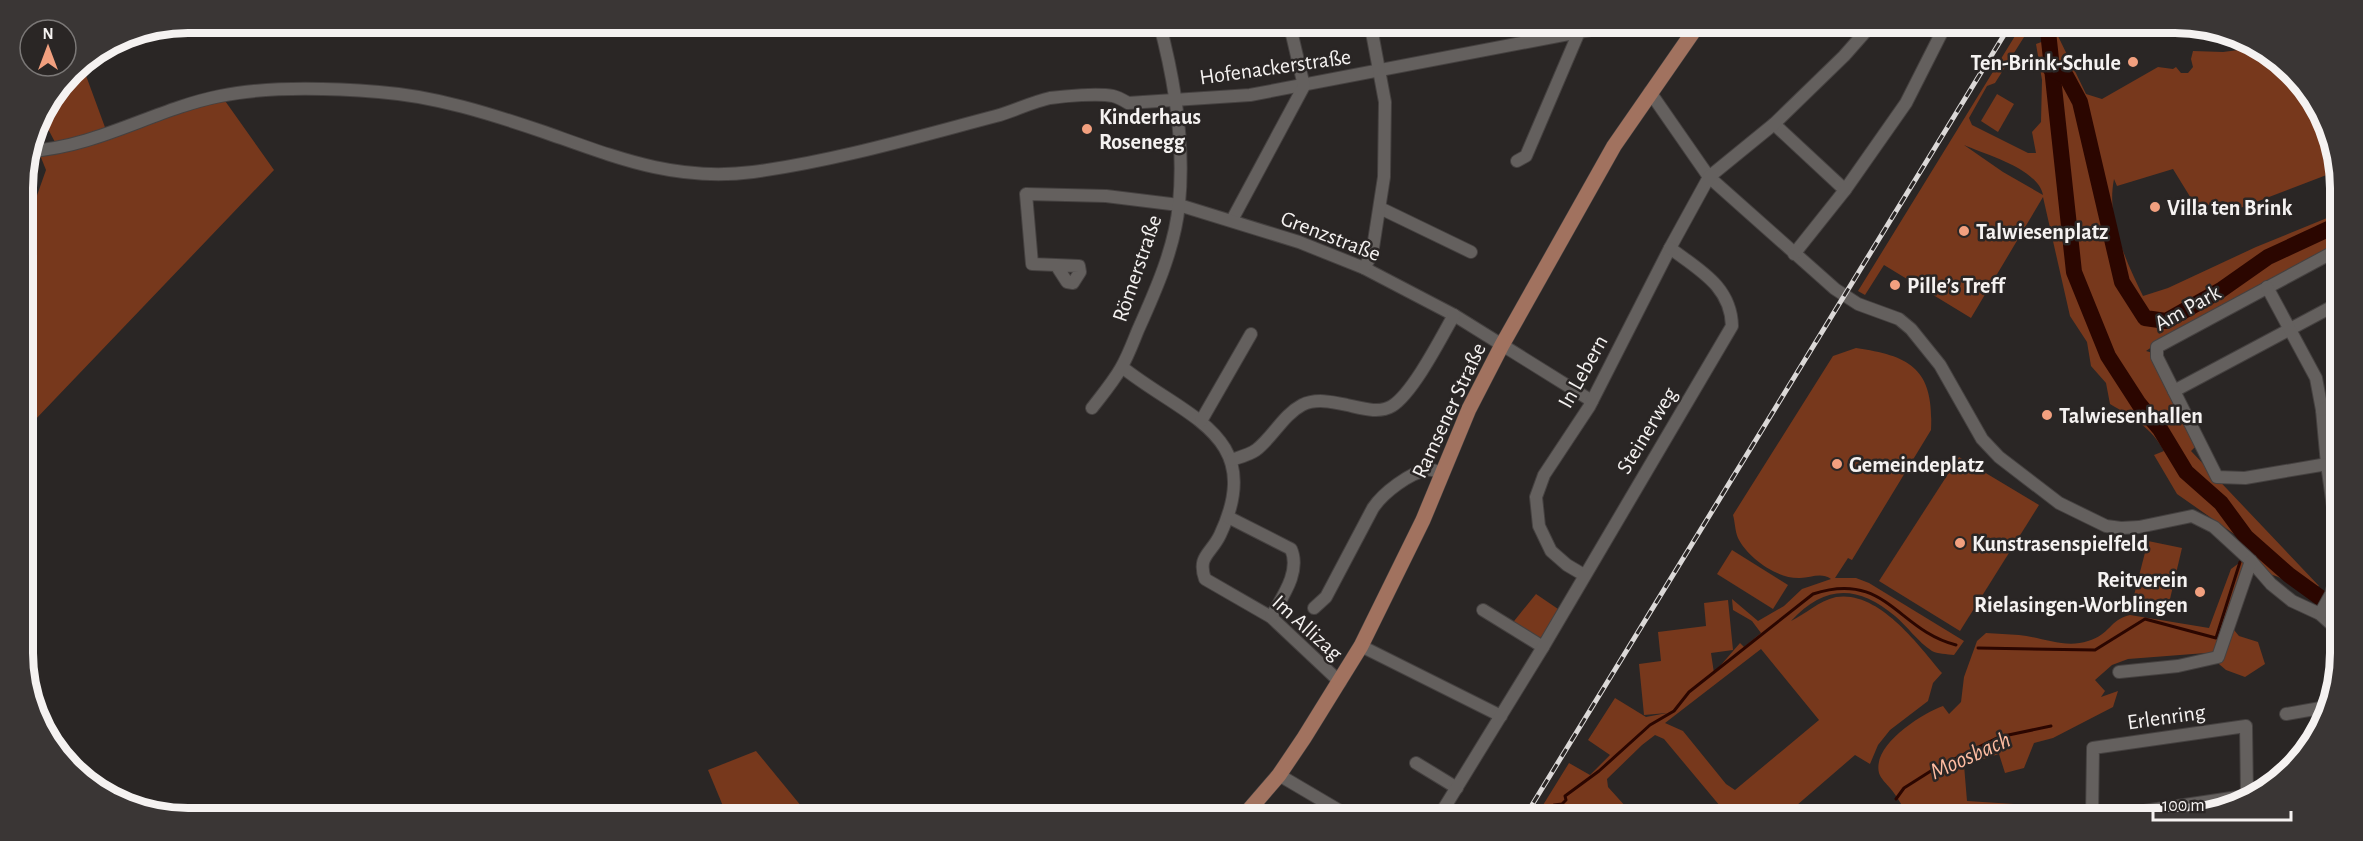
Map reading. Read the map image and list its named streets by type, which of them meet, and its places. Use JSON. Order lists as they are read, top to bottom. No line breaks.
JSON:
{"streets":{"main road":["Ramsener Straße"],"street":["Hofenackerstraße","Grenzstraße","Römerstraße","Am Park","In Lebern","Steinerweg","Im Allizag","Erlenring"]},"crossings":[["Hofenackerstraße","Römerstraße"],["Grenzstraße","Römerstraße"],["Grenzstraße","In Lebern"],["Grenzstraße","Ramsener Straße"],["Römerstraße","Im Allizag"],["In Lebern","Steinerweg"],["Ramsener Straße","Im Allizag"]],"water":["Moosbach"],"places":["Ten-Brink-Schule","Kinderhaus Rosenegg","Villa ten Brink","Talwiesenplatz","Pille’s Treff","Talwiesenhallen","Gemeindeplatz","Kunstrasenspielfeld","Reitverein Rielasingen-Worblingen"],"scale_bar":"100 m","north":"top"}
